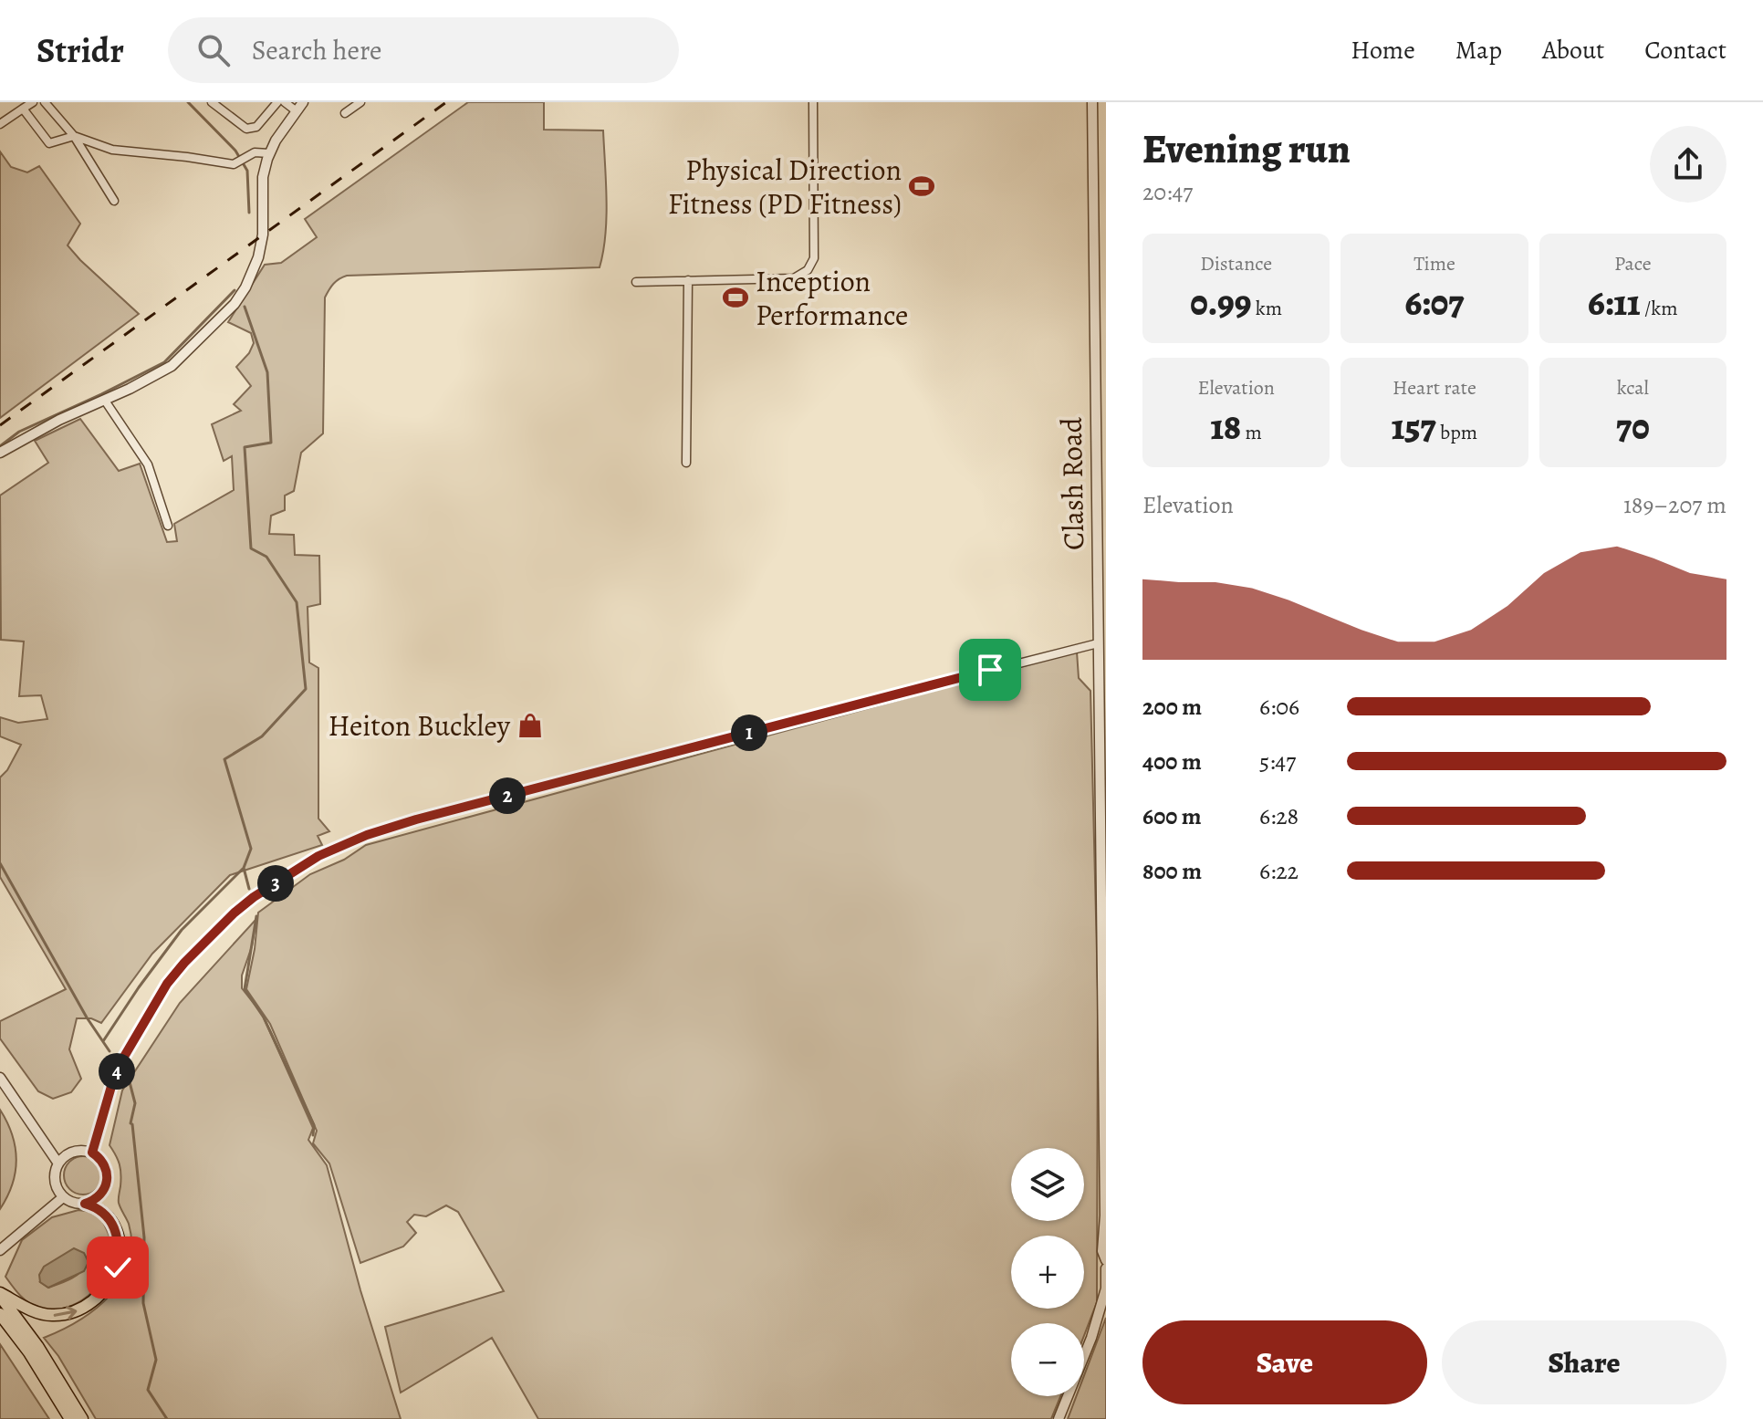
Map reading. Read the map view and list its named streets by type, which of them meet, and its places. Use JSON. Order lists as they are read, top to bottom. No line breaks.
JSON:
{"streets":{"street":["Clash Road"]},"places":{"sports":["Physical Direction Fitness (PD Fitness)","Inception Performance"],"shop":["Heiton Buckley"]},"page":{"header":"Stridr","search":"Search here","nav":["Home","Map","About","Contact"],"heading":["Evening run","20:47"],"stats":[["Distance","0.99 km"],["Time","6:07"],["Pace","6:11 /km"],["Elevation","18 m"],["Heart rate","157 bpm"],["kcal","70"]],"chart":["Elevation","189–207 m"],"list":[{"name":"200 m","note":"6:06"},{"name":"400 m","note":"5:47"},{"name":"600 m","note":"6:28"},{"name":"800 m","note":"6:22"}],"pins":["1","2","3","4"],"map_buttons":["+","−"],"buttons":["Save","Share"]}}
